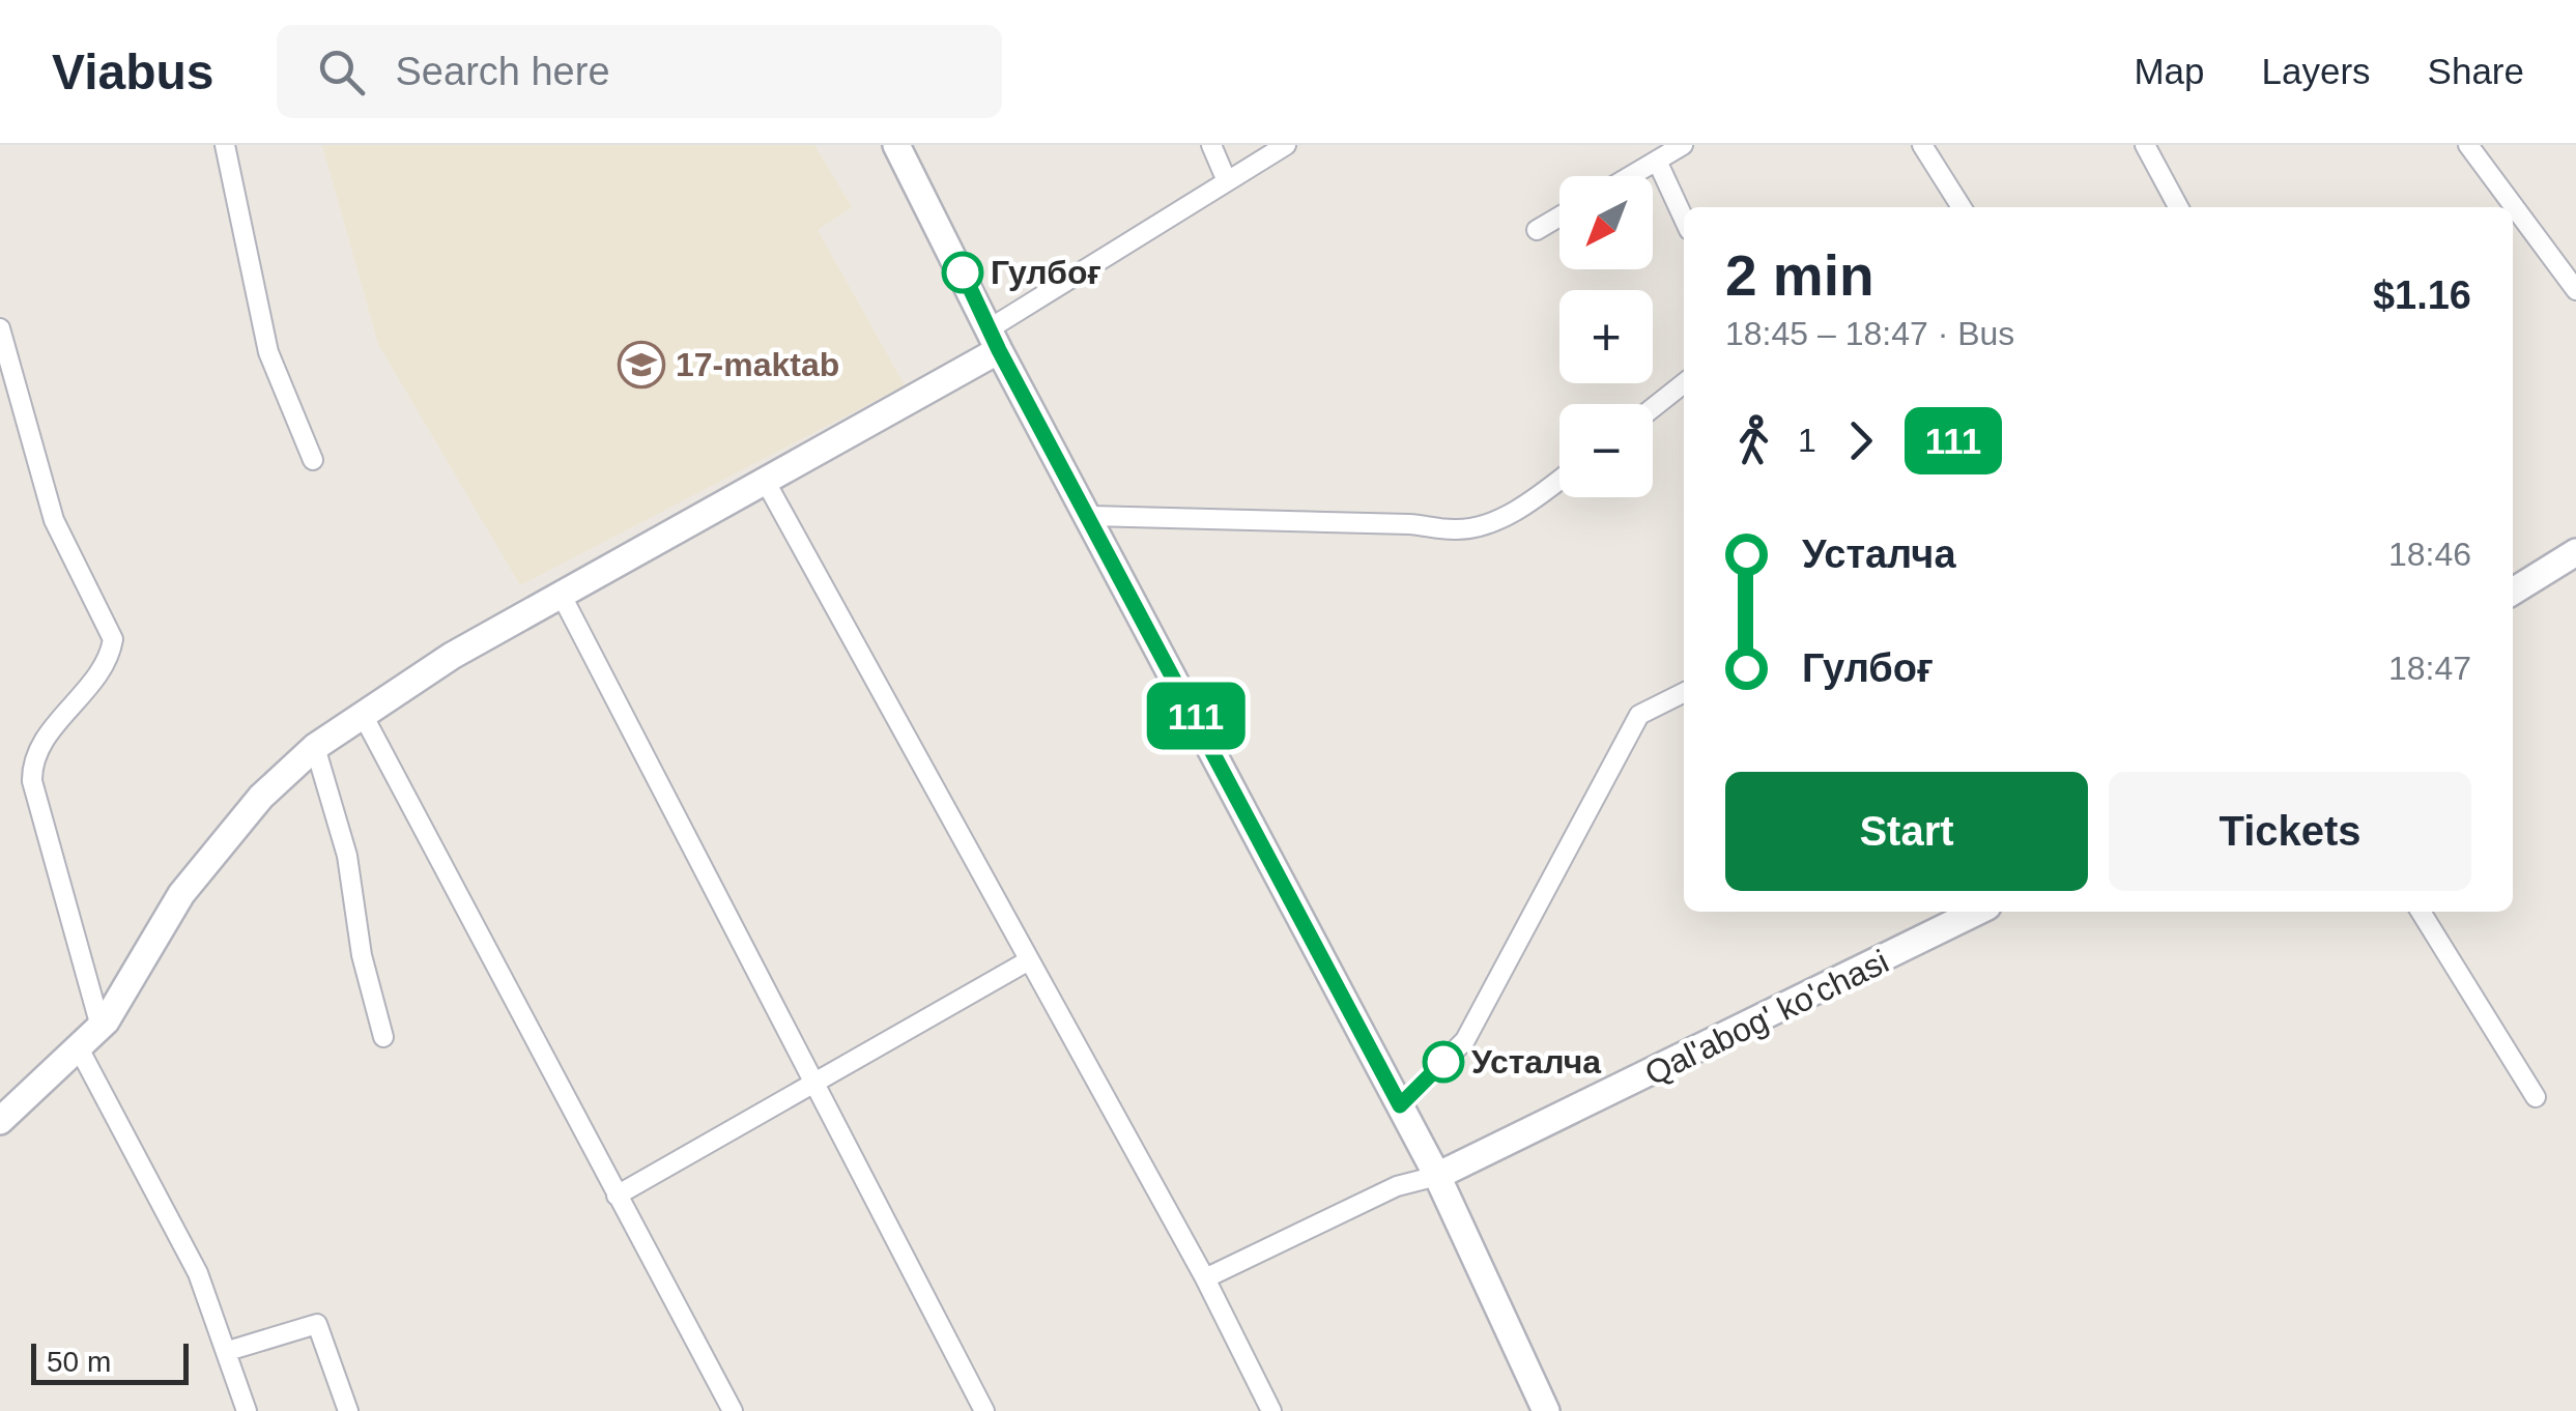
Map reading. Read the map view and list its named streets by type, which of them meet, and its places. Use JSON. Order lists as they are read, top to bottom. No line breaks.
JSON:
{"streets":{"street":["Qal'abog' ko'chasi"]},"places":{"other":["Гулбоғ","Усталча"],"school or university":["17-maktab"]},"lines":["bus line 111"],"scale_bar":"50 m","north":"bottom left","page":{"header":"Viabus","search":"Search here","nav":["Map","Layers","Share"],"on_map":"111","map_buttons":["+","−"],"heading":["2 min","18:45 – 18:47 · Bus","$1.16"],"legs":["1","111"],"list":[{"name":"Усталча","value":"18:46"},{"name":"Гулбоғ","value":"18:47"}],"buttons":["Start","Tickets"],"scale":"50 m"}}
